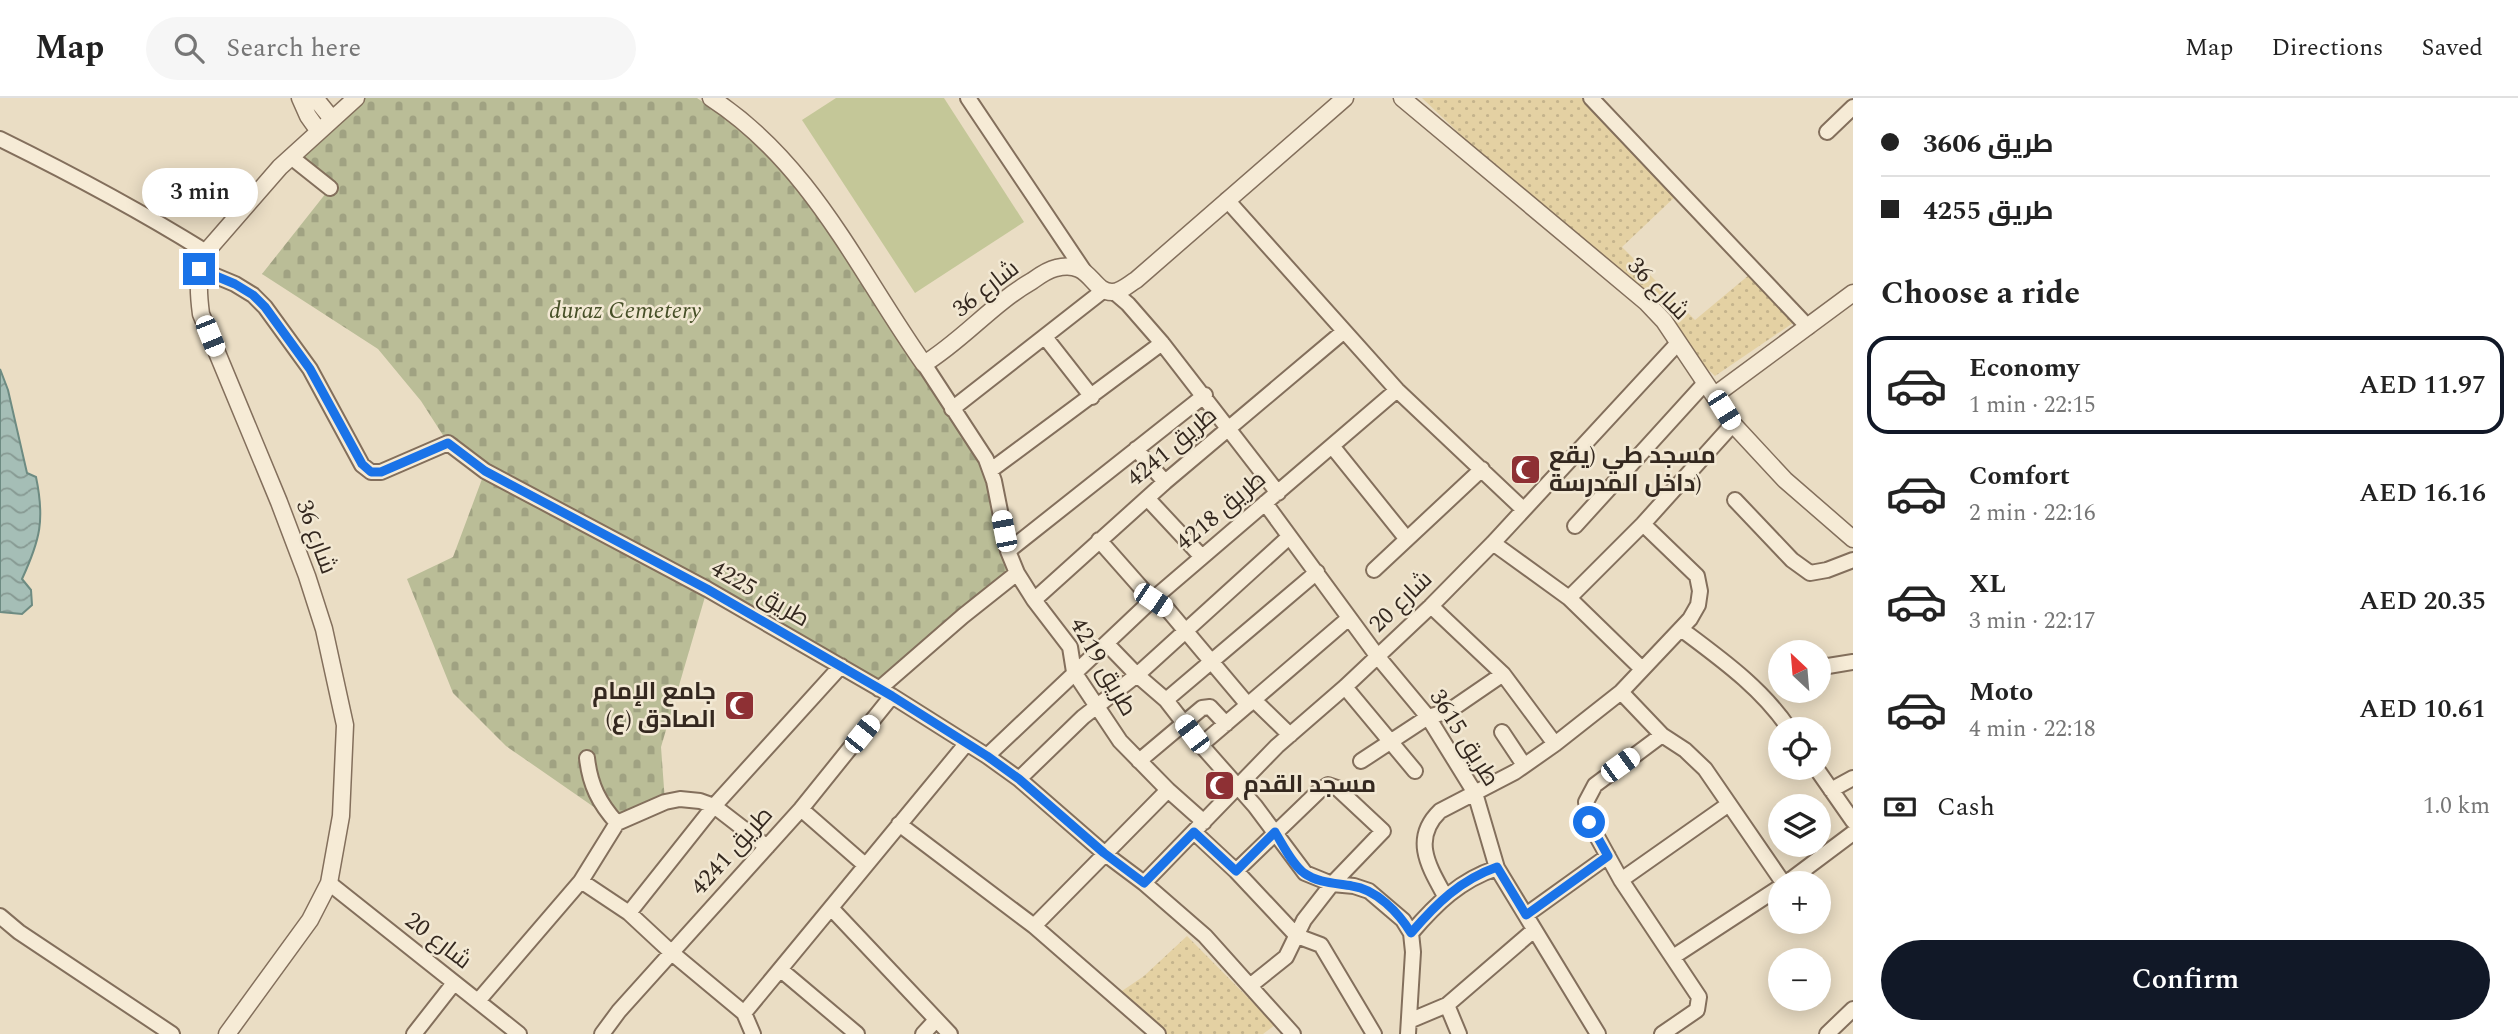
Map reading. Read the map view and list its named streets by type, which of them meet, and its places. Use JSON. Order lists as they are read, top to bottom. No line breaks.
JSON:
{"streets":{"street":["شارع 36","طريق 4241","طريق 4218","طريق 4225","شارع 20","طريق 4219","طريق 3615"]},"crossings":[["شارع 36","طريق 4225"],["شارع 36","شارع 20"],["شارع 36","طريق 4219"],["طريق 4241","طريق 4225"],["طريق 4241","طريق 4219"],["طريق 4218","طريق 4225"],["طريق 4218","طريق 4219"],["طريق 4218","طريق 3615"],["طريق 4225","شارع 20"],["شارع 20","طريق 4219"],["شارع 20","طريق 3615"]],"parks":["duraz Cemetery"],"places":{"mosque":["مسجد طي (يقع داخل المدرسة)","جامع الإمام الصادق (ع)","مسجد القدم"]},"north":"top left","page":{"header":"Map","search":"Search here","nav":["Map","Directions","Saved"],"banner":["طريق 3606","طريق 4255"],"bubble":"3 min","heading":"Choose a ride","list":[{"name":"Economy","note":"1 min · 22:15","value":"AED 11.97"},{"name":"Comfort","note":"2 min · 22:16","value":"AED 16.16"},{"name":"XL","note":"3 min · 22:17","value":"AED 20.35"},{"name":"Moto","note":"4 min · 22:18","value":"AED 10.61"}],"map_buttons":["+","−"],"pay":["Cash","1.0 km"],"buttons":"Confirm"}}
